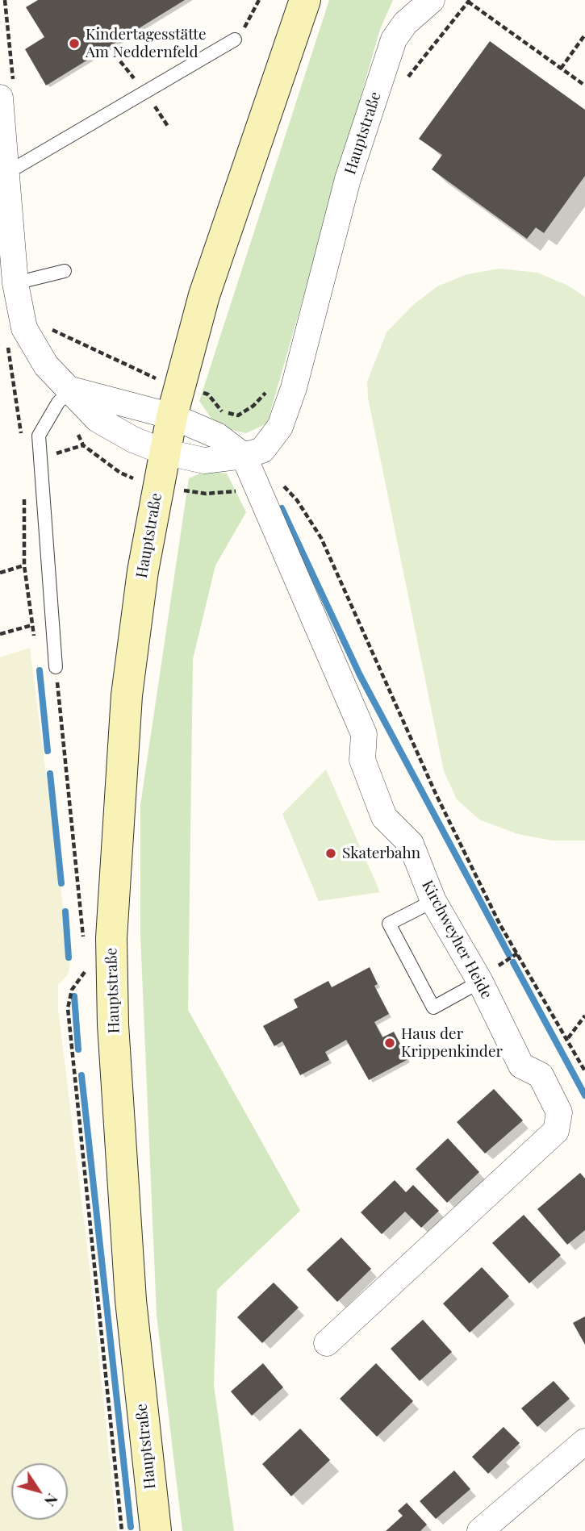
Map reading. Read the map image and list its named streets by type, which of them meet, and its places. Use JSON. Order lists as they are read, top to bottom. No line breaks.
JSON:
{"streets":{"main road":["Hauptstraße"],"street":["Kirchweyher Heide"]},"crossings":[["Hauptstraße","Kirchweyher Heide"]],"places":["Kindertagesstätte Am Neddernfeld","Skaterbahn","Haus der Krippenkinder"],"north":"bottom right"}
